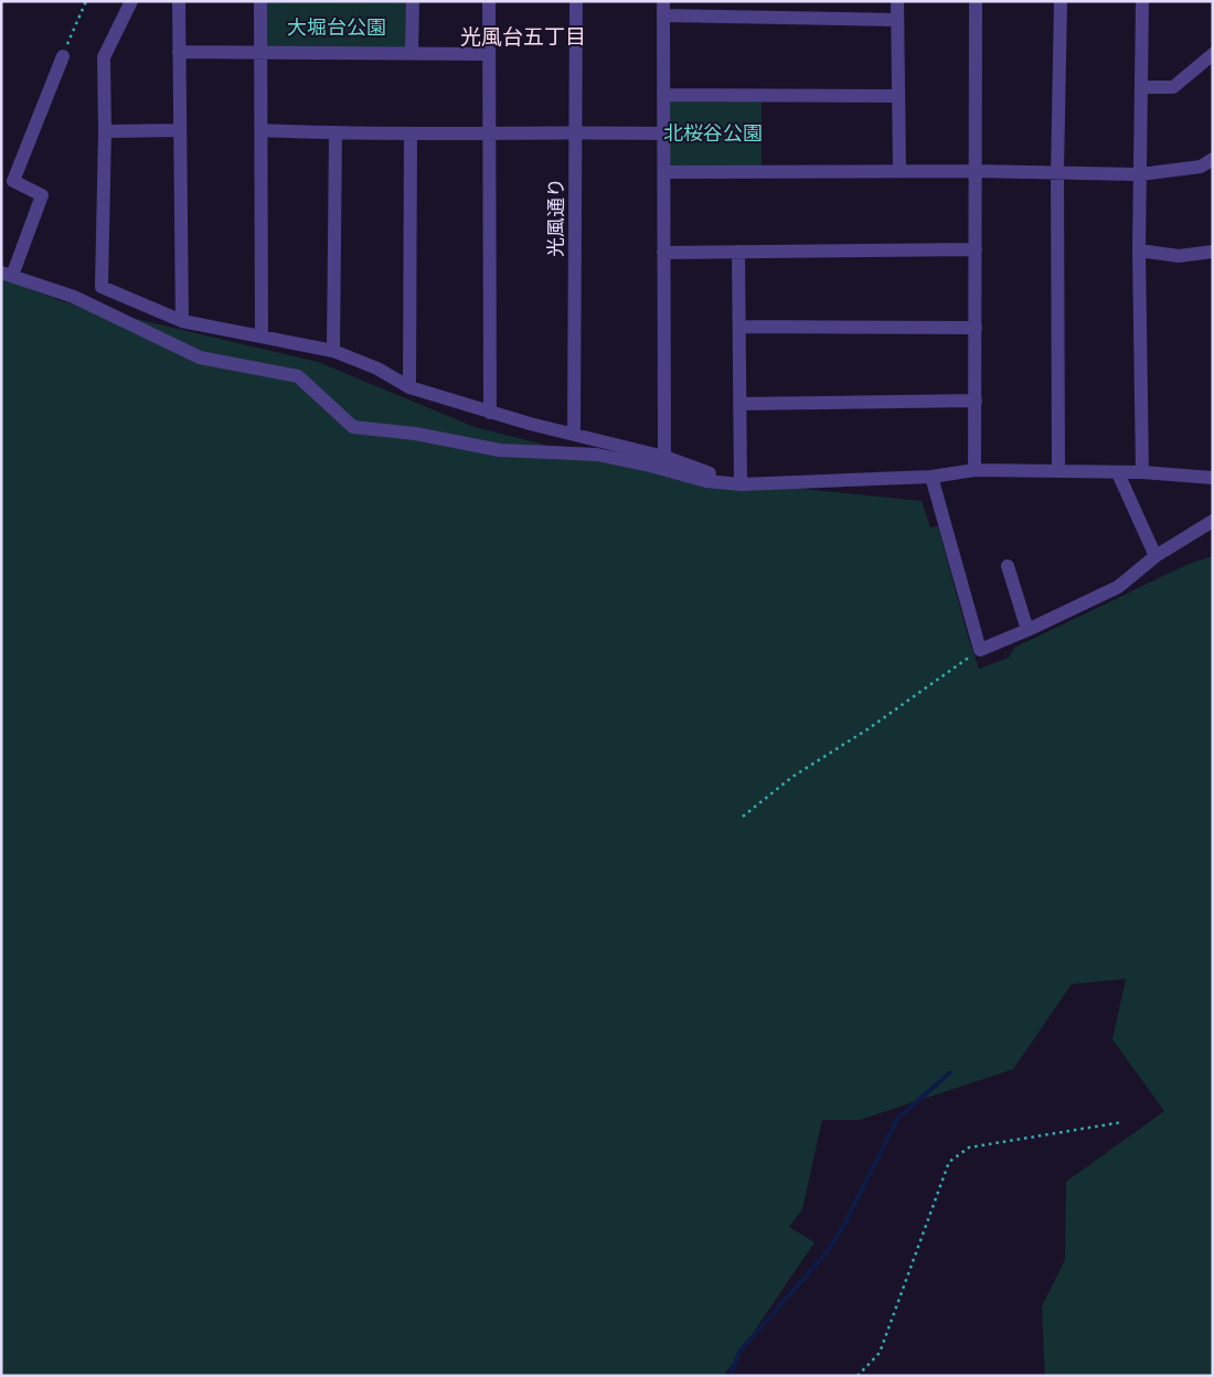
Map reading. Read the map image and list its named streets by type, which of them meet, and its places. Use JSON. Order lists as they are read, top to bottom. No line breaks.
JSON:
{"streets":{"street":["光風通り"]},"districts":["光風台五丁目"],"parks":["大堀台公園","北桜谷公園"]}
